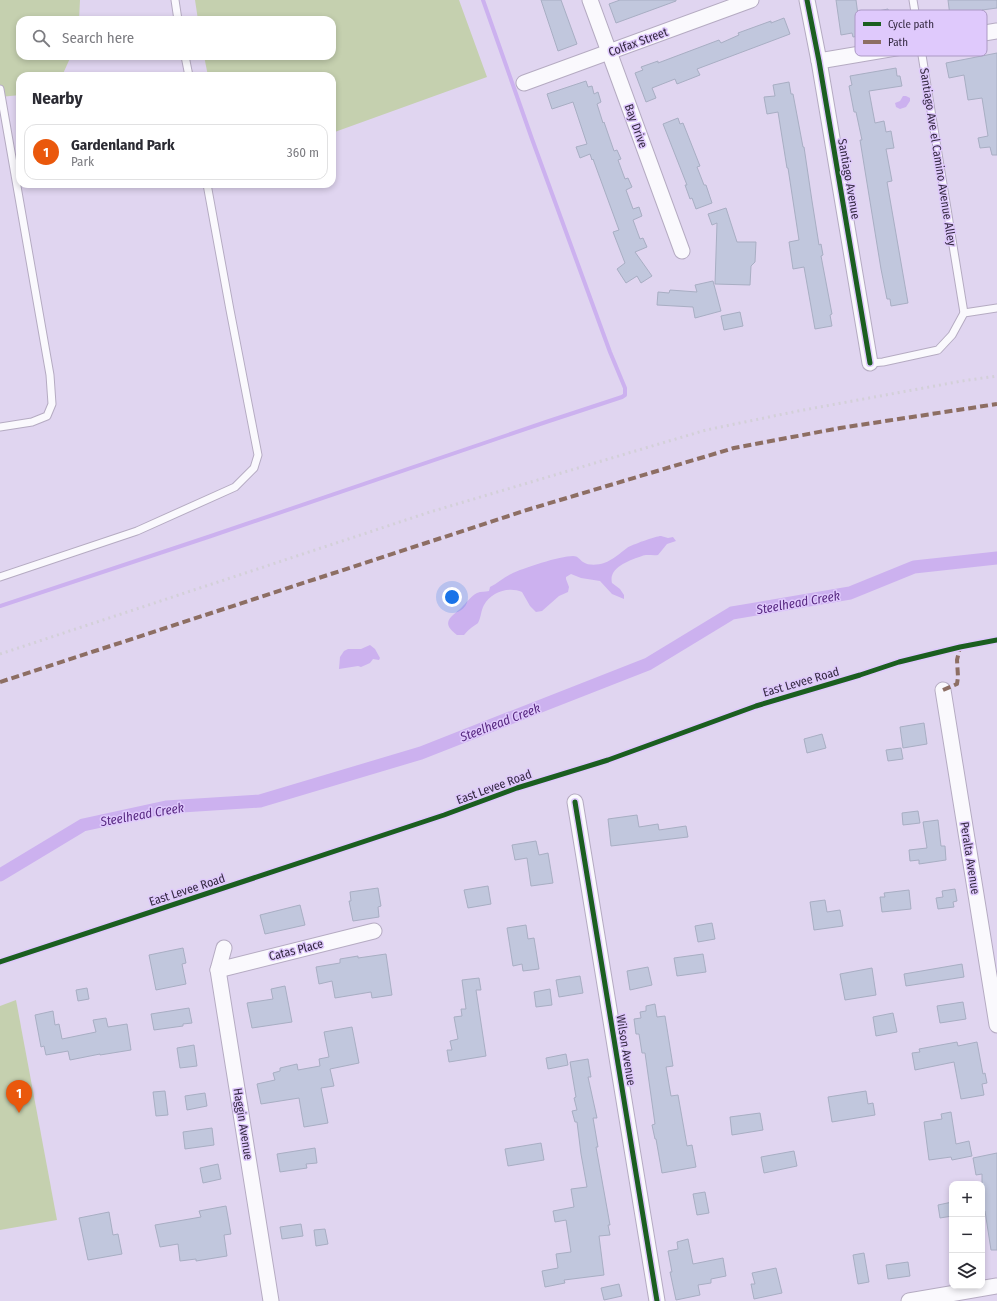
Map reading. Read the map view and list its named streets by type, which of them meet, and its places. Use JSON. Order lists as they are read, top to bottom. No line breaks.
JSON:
{"streets":{"street":["Colfax Street","Bay Drive","Santiago Avenue","Peralta Avenue","Catas Place","Wilson Avenue","Haggin Avenue"],"lane":["Santiago Ave el Camino Avenue Alley"],"cycle path":["East Levee Road"]},"crossings":[["Colfax Street","Bay Drive"],["Catas Place","Haggin Avenue"]],"water":["Steelhead Creek"],"legend":["Cycle path","Path"],"page":{"search":"Search here","heading":"Nearby","list":[{"mark":"1","name":"Gardenland Park","note":"Park","value":"360 m"}],"pins":"1","map_buttons":["+","−"]}}
